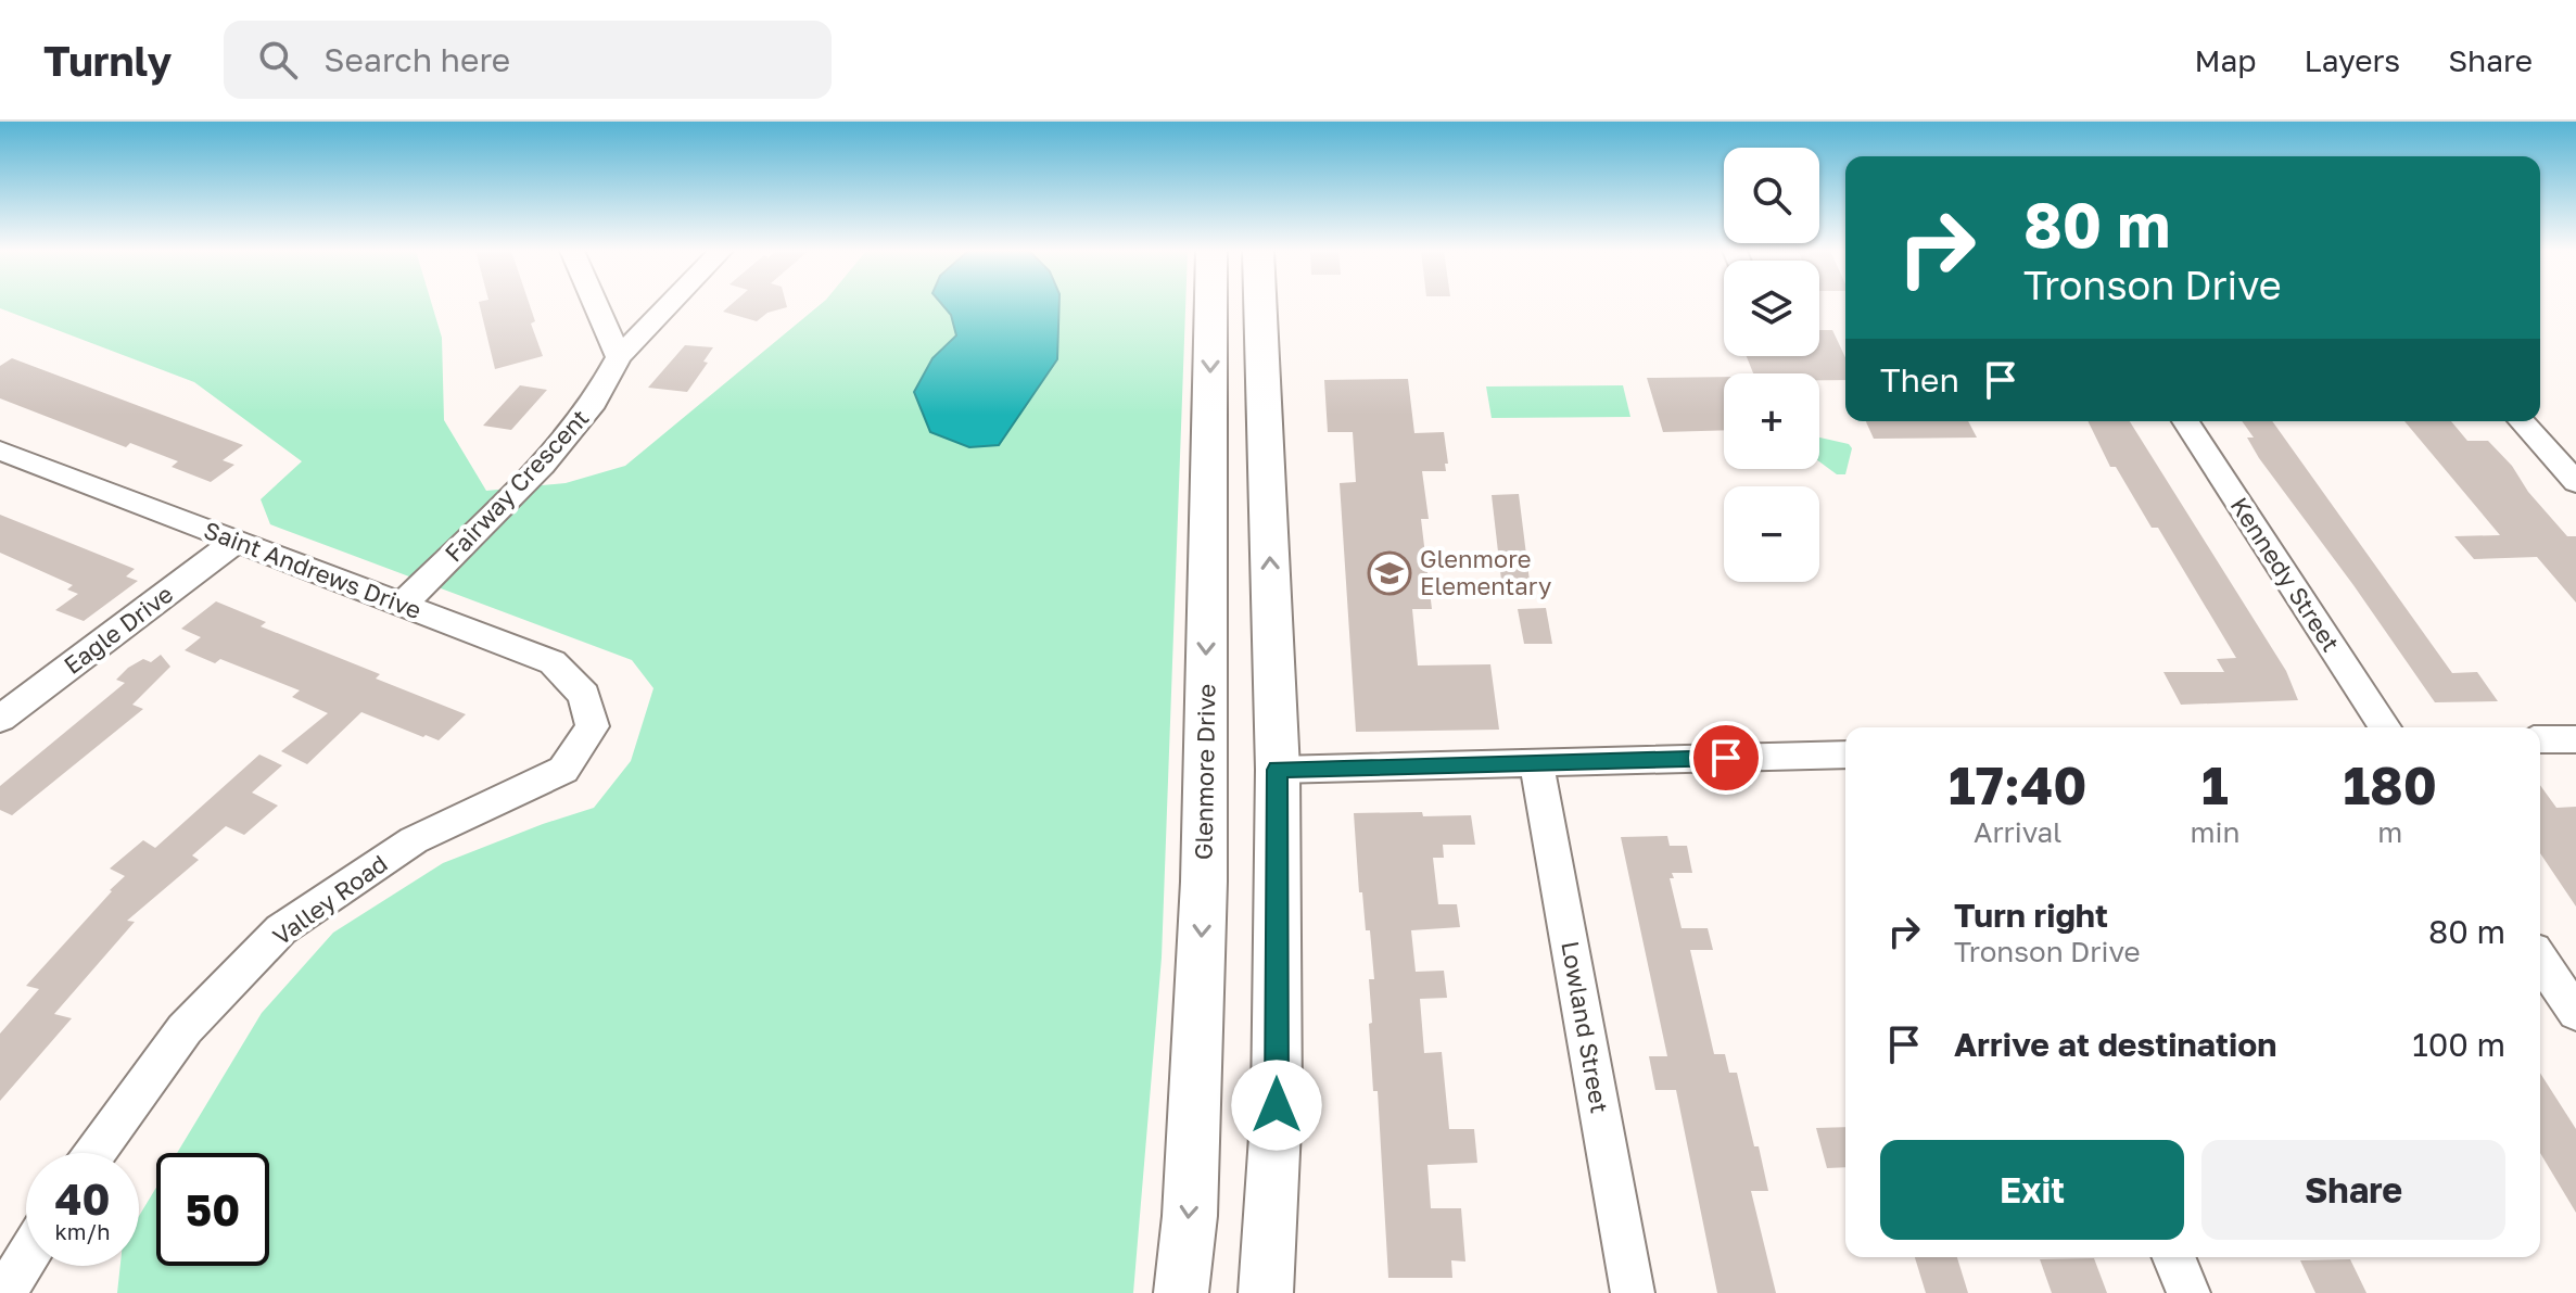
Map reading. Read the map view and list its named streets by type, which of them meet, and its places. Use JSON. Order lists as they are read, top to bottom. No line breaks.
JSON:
{"streets":{"main road":["Glenmore Drive"],"street":["Fairway Crescent","Saint Andrews Drive","Kennedy Street","Eagle Drive","Valley Road","Lowland Street"]},"crossings":[["Fairway Crescent","Saint Andrews Drive"],["Saint Andrews Drive","Eagle Drive"],["Saint Andrews Drive","Valley Road"]],"places":{"school or university":["Glenmore Elementary"]},"page":{"header":"Turnly","search":"Search here","nav":["Map","Layers","Share"],"map_buttons":["+","−"],"turn":["80 m","Tronson Drive"],"then":"Then","eta":["17:40","Arrival","1","min","180","m"],"list":[{"name":"Turn right","note":"Tronson Drive","value":"80 m"},{"name":"Arrive at destination","value":"100 m"}],"buttons":["Exit","Share"],"speed":"40 km/h","limit":"50"}}
